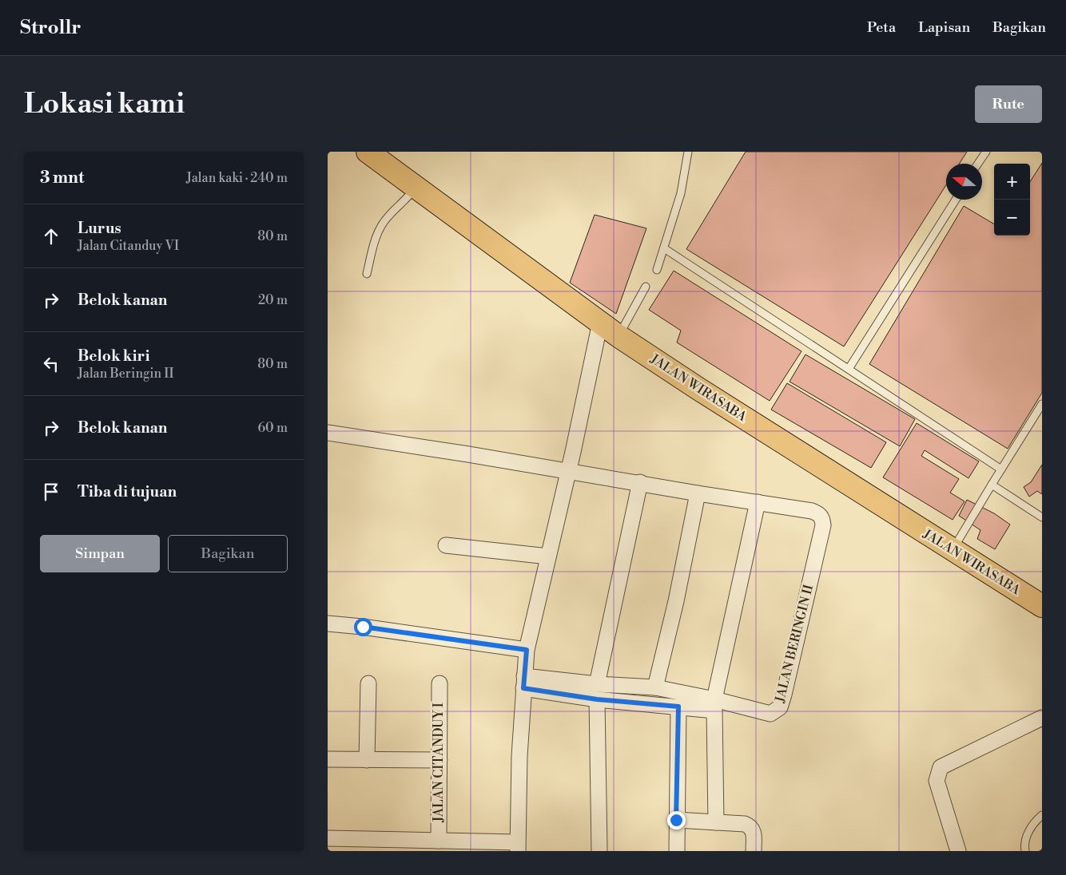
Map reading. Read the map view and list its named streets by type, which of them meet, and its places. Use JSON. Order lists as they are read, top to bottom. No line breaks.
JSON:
{"streets":{"main road":["JALAN WIRASABA"],"street":["JALAN BERINGIN II","JALAN CITANDUY I"]},"north":"left","page":{"header":"Strollr","nav":["Peta","Lapisan","Bagikan"],"buttons":["Rute",["Simpan","Bagikan"]],"title":"Lokasi kami","heading":["3 mnt","Jalan kaki · 240 m"],"map_buttons":["+","−"],"list":[["Lurus","Jalan Citanduy VI","80 m"],["Belok kanan","20 m"],["Belok kiri","Jalan Beringin II","80 m"],["Belok kanan","60 m"],"Tiba di tujuan"]}}
